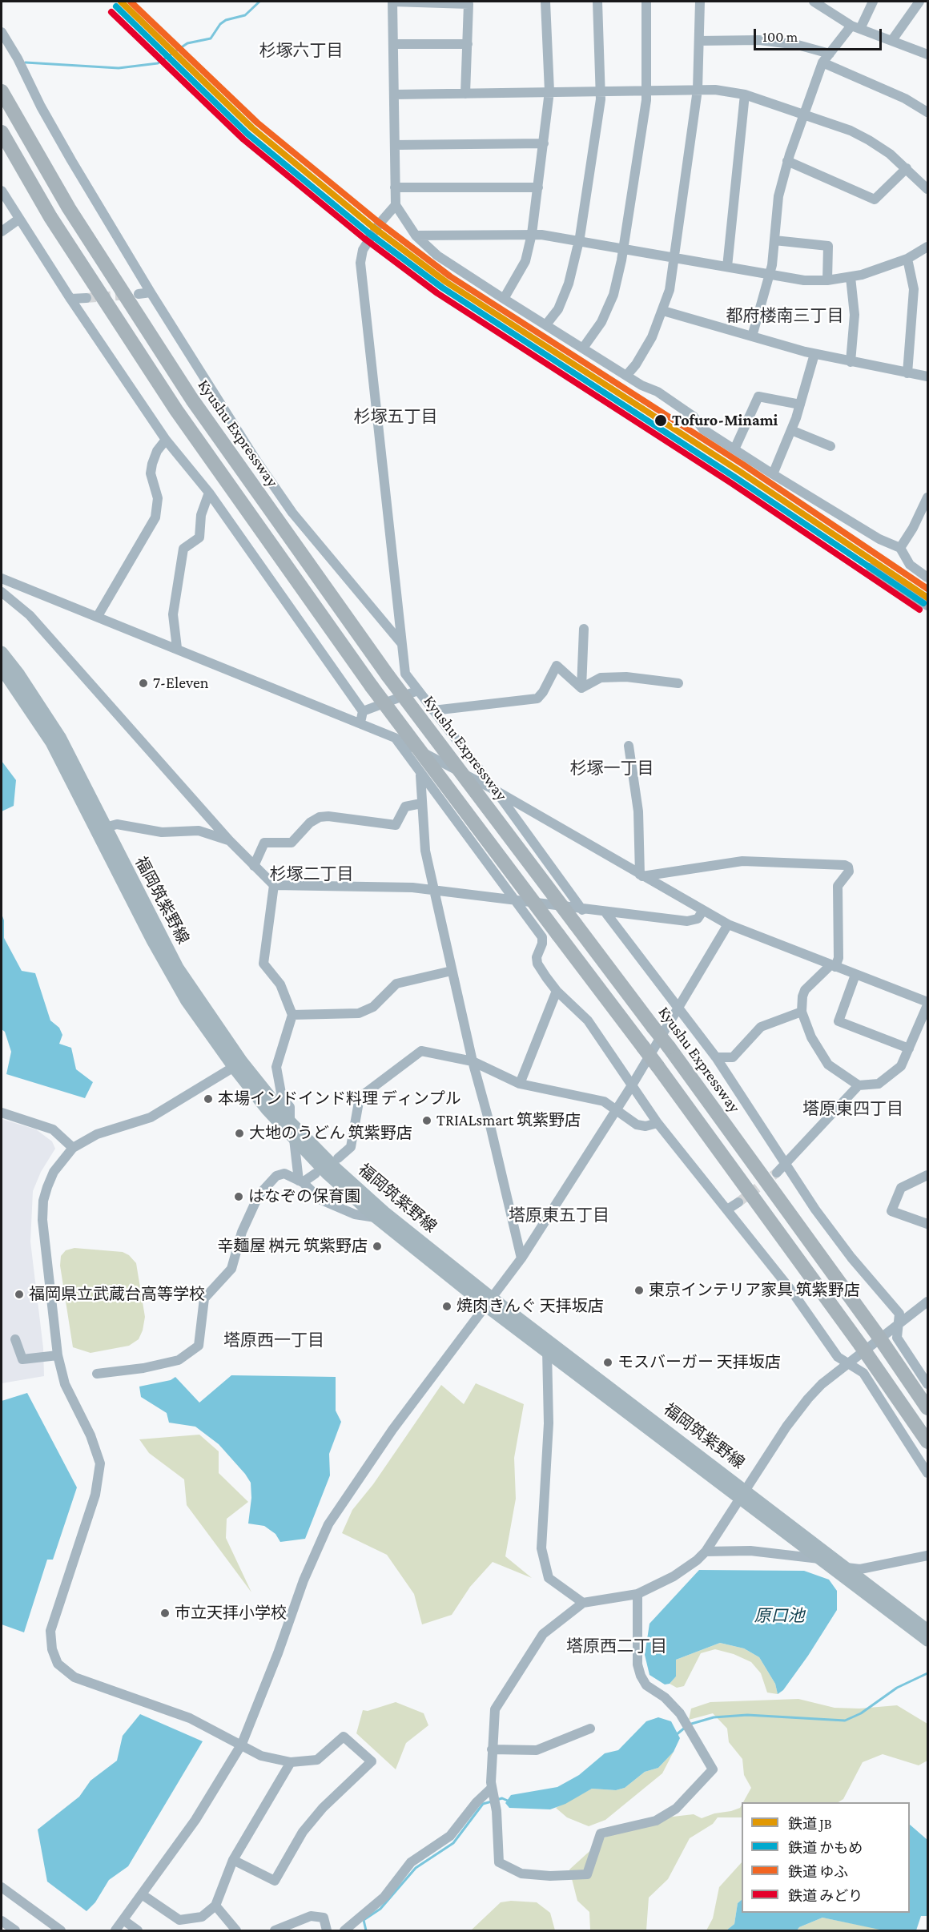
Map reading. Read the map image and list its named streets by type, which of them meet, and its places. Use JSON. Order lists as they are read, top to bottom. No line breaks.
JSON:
{"streets":{"highway":["Kyushu Expressway"],"main road":["福岡筑紫野線"]},"districts":["杉塚六丁目","都府楼南三丁目","杉塚五丁目","杉塚一丁目","杉塚二丁目","塔原東四丁目","塔原東五丁目","塔原西一丁目","塔原西二丁目"],"water":["原口池"],"places":["Tofuro-Minami","7-Eleven","本場インドインド料理 ディンプル","TRIALsmart 筑紫野店","大地のうどん 筑紫野店","はなぞの保育園","辛麺屋 桝元 筑紫野店","東京インテリア家具 筑紫野店","福岡県立武蔵台高等学校","焼肉きんぐ 天拝坂店","モスバーガー 天拝坂店","市立天拝小学校"],"lines":["rail line JB","rail line ゆふ","rail line かもめ","rail line みどり"],"legend":["鉄道 JB","鉄道 かもめ","鉄道 ゆふ","鉄道 みどり"],"scale_bar":"100 m"}
